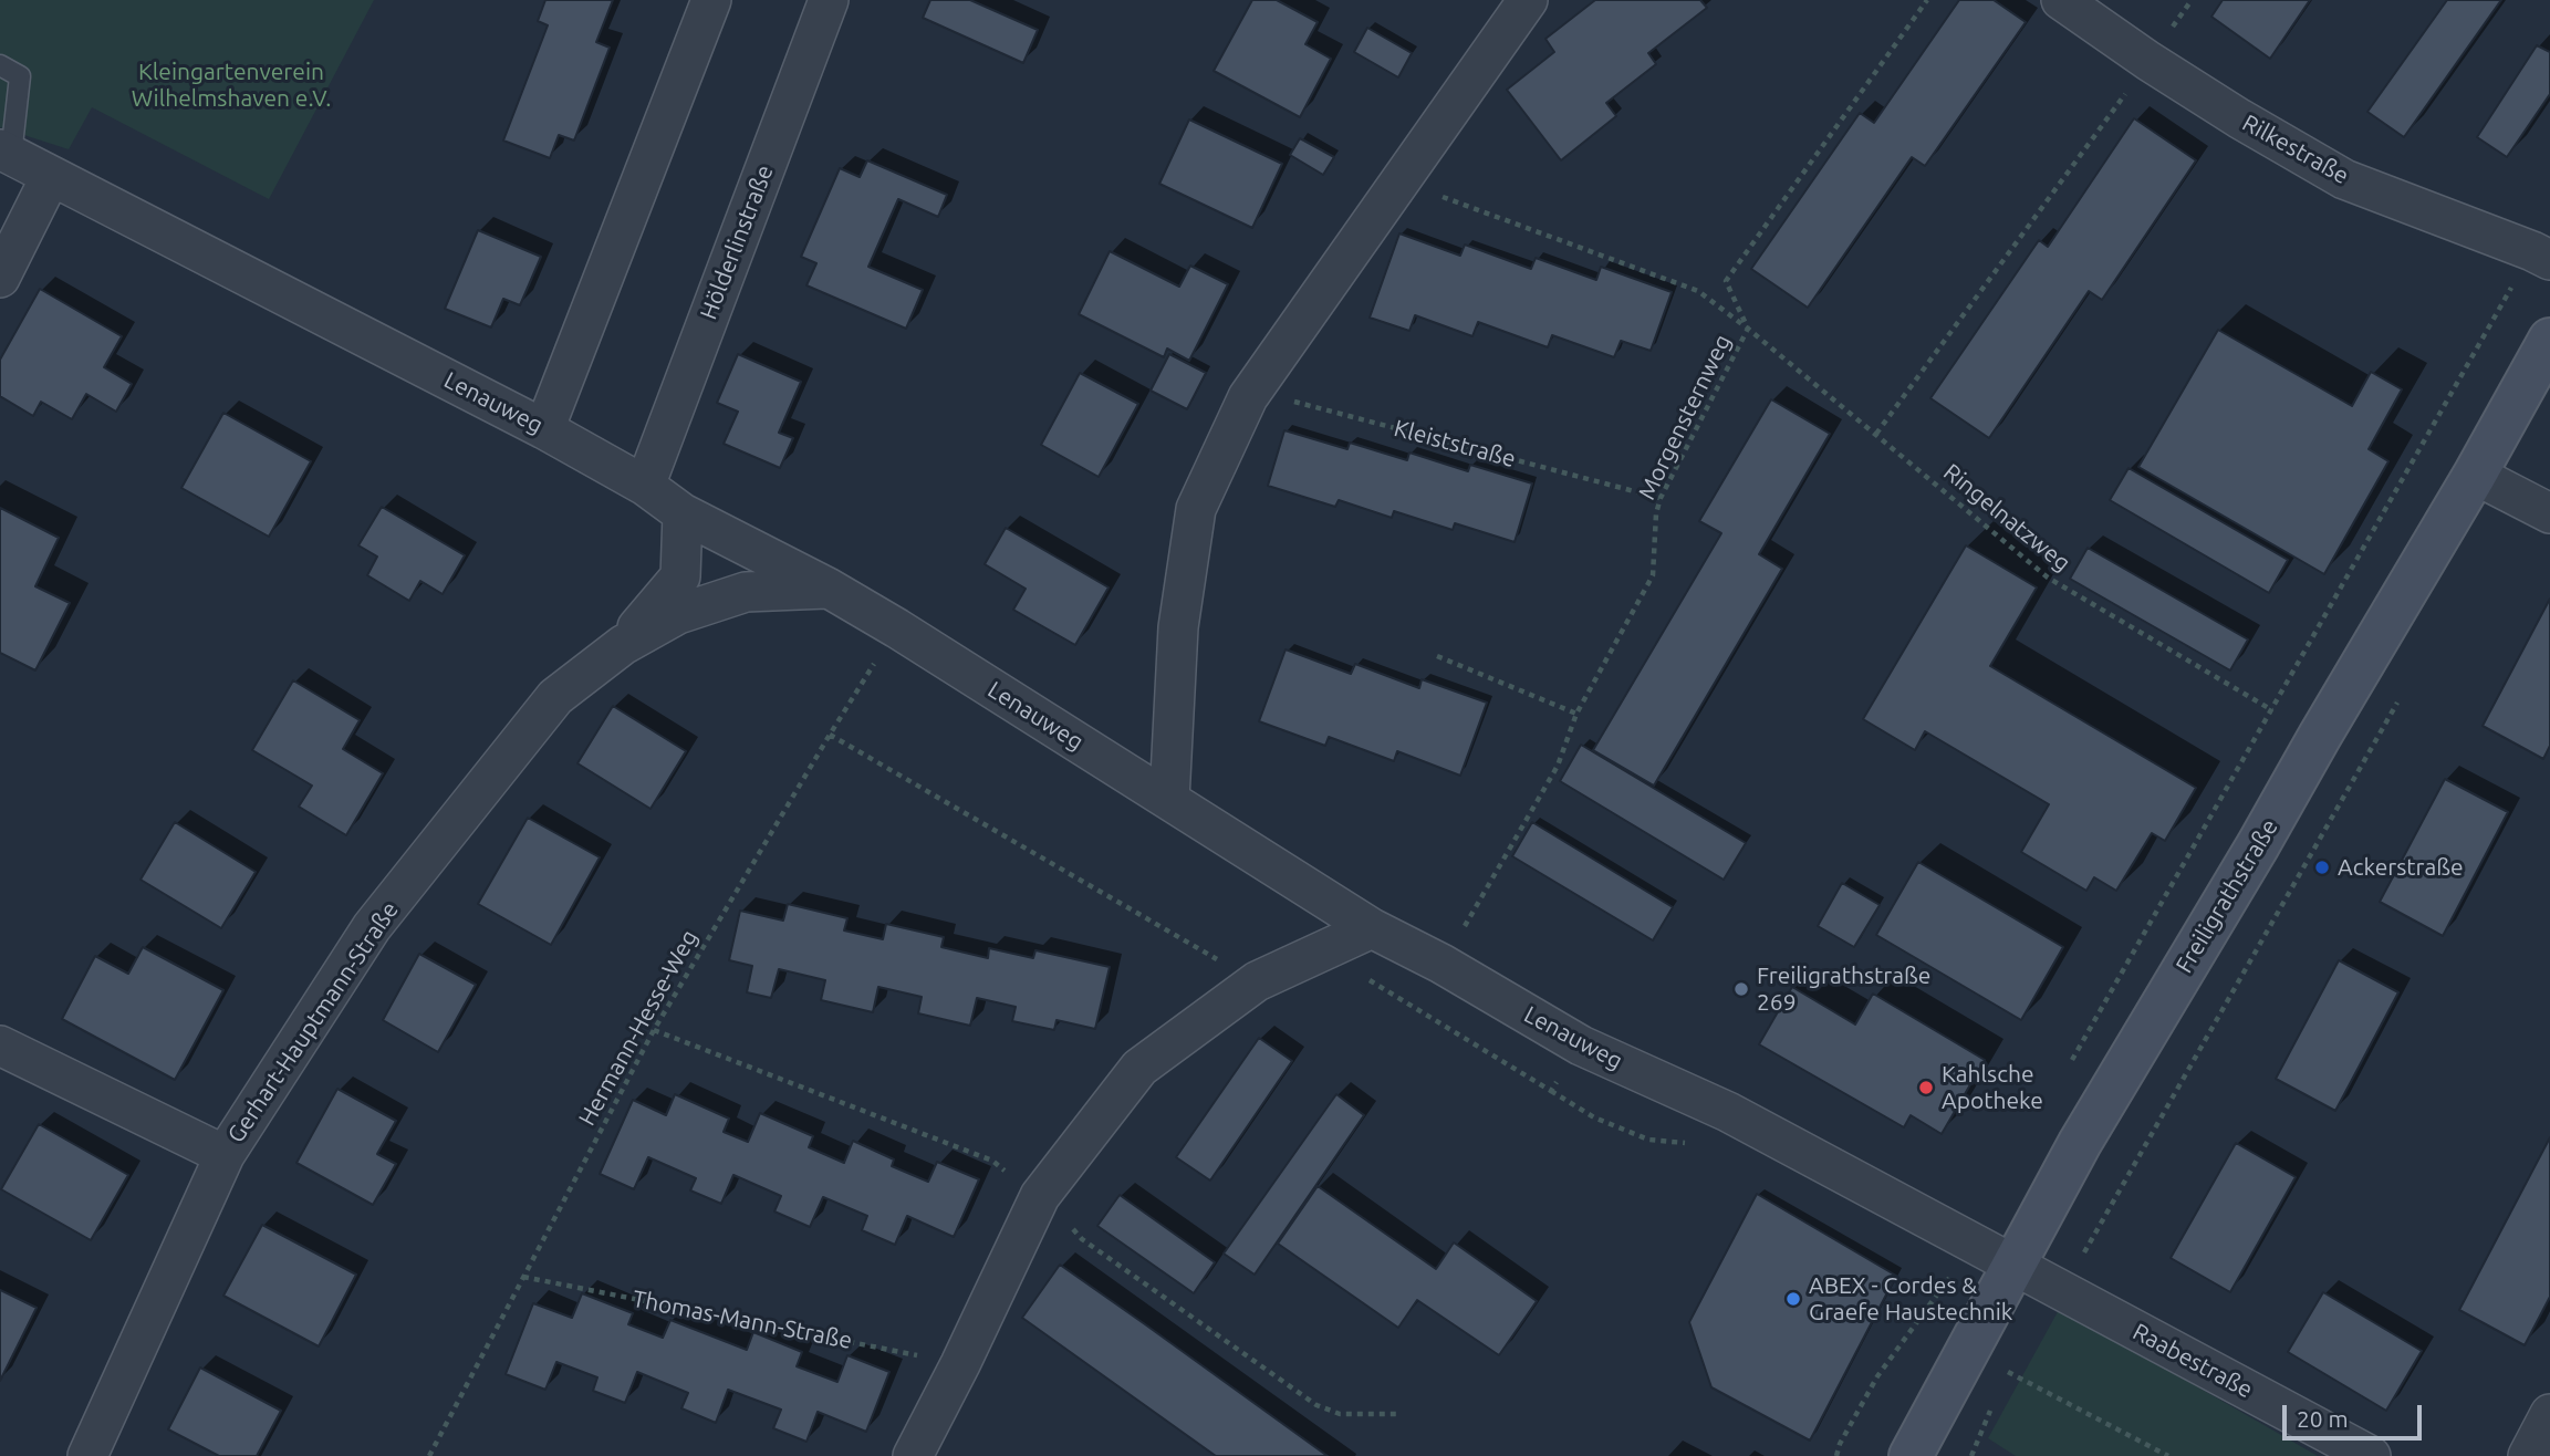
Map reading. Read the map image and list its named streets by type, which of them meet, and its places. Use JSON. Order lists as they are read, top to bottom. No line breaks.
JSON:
{"streets":{"main road":["Freiligrathstraße"],"street":["Rilkestraße","Hölderlinstraße","Lenauweg","Gerhart-Hauptmann-Straße","Raabestraße"],"path":["Morgensternweg","Kleiststraße","Ringelnatzweg","Hermann-Hesse-Weg","Thomas-Mann-Straße"]},"crossings":[["Hölderlinstraße","Lenauweg"],["Lenauweg","Morgensternweg"],["Lenauweg","Freiligrathstraße"],["Lenauweg","Gerhart-Hauptmann-Straße"],["Lenauweg","Hermann-Hesse-Weg"],["Lenauweg","Raabestraße"],["Morgensternweg","Kleiststraße"],["Morgensternweg","Ringelnatzweg"],["Ringelnatzweg","Freiligrathstraße"],["Freiligrathstraße","Raabestraße"],["Hermann-Hesse-Weg","Thomas-Mann-Straße"]],"parks":["Kleingartenverein Wilhelmshaven e.V."],"places":["Ackerstraße","Freiligrathstraße 269","Kahlsche Apotheke","ABEX - Cordes & Graefe Haustechnik"],"scale_bar":"20 m"}
